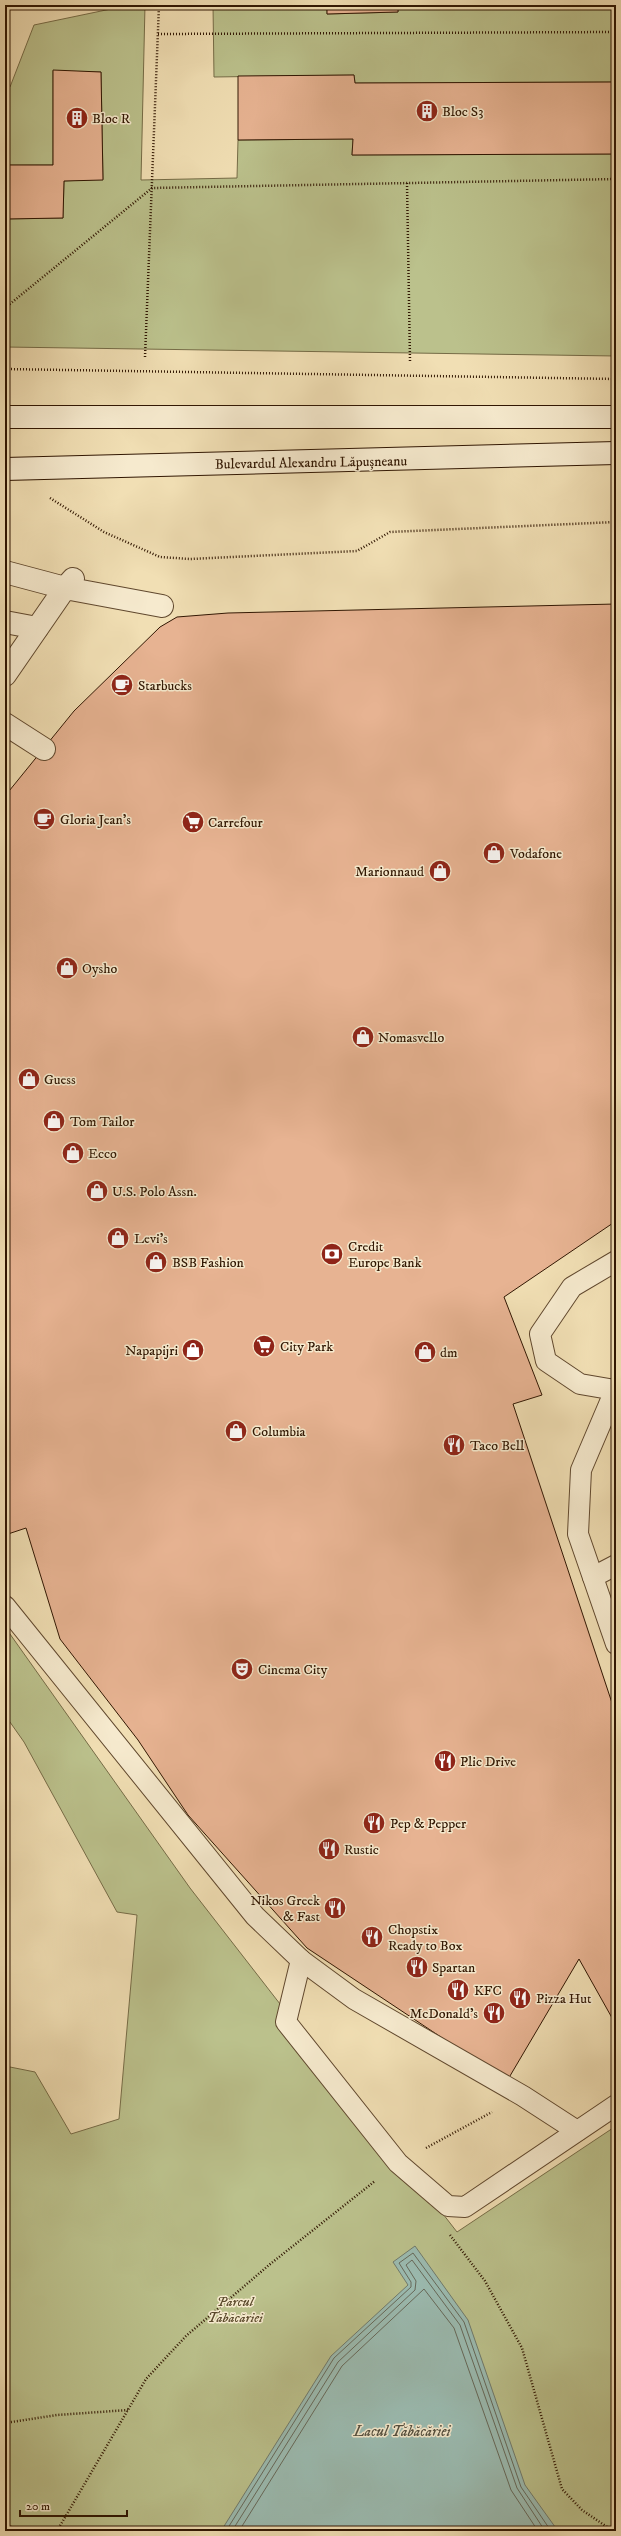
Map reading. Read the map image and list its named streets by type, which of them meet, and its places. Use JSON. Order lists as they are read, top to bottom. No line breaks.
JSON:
{"streets":{"main road":["Bulevardul Alexandru Lăpușneanu"]},"water":["Lacul Tăbăcăriei"],"parks":["Parcul Tăbăcăriei"],"places":{"building":["Bloc S3","Bloc R"],"cafe":["Starbucks","Gloria Jean's"],"supermarket":["Carrefour","City Park"],"shop":["Vodafone","Marionnaud","Oysho","Nomasvello","Guess","Tom Tailor","Ecco","U.S. Polo Assn.","Levi's","BSB Fashion","Napapijri","dm","Columbia"],"bank":["Credit Europe Bank"],"restaurant":["Taco Bell","Plic Drive","Pep & Pepper","Rustic","Nikos Greek & Fast","Chopstix Ready to Box","Spartan","KFC","Pizza Hut","McDonald's"],"theatre":["Cinema City"]},"scale_bar":"20 m"}
